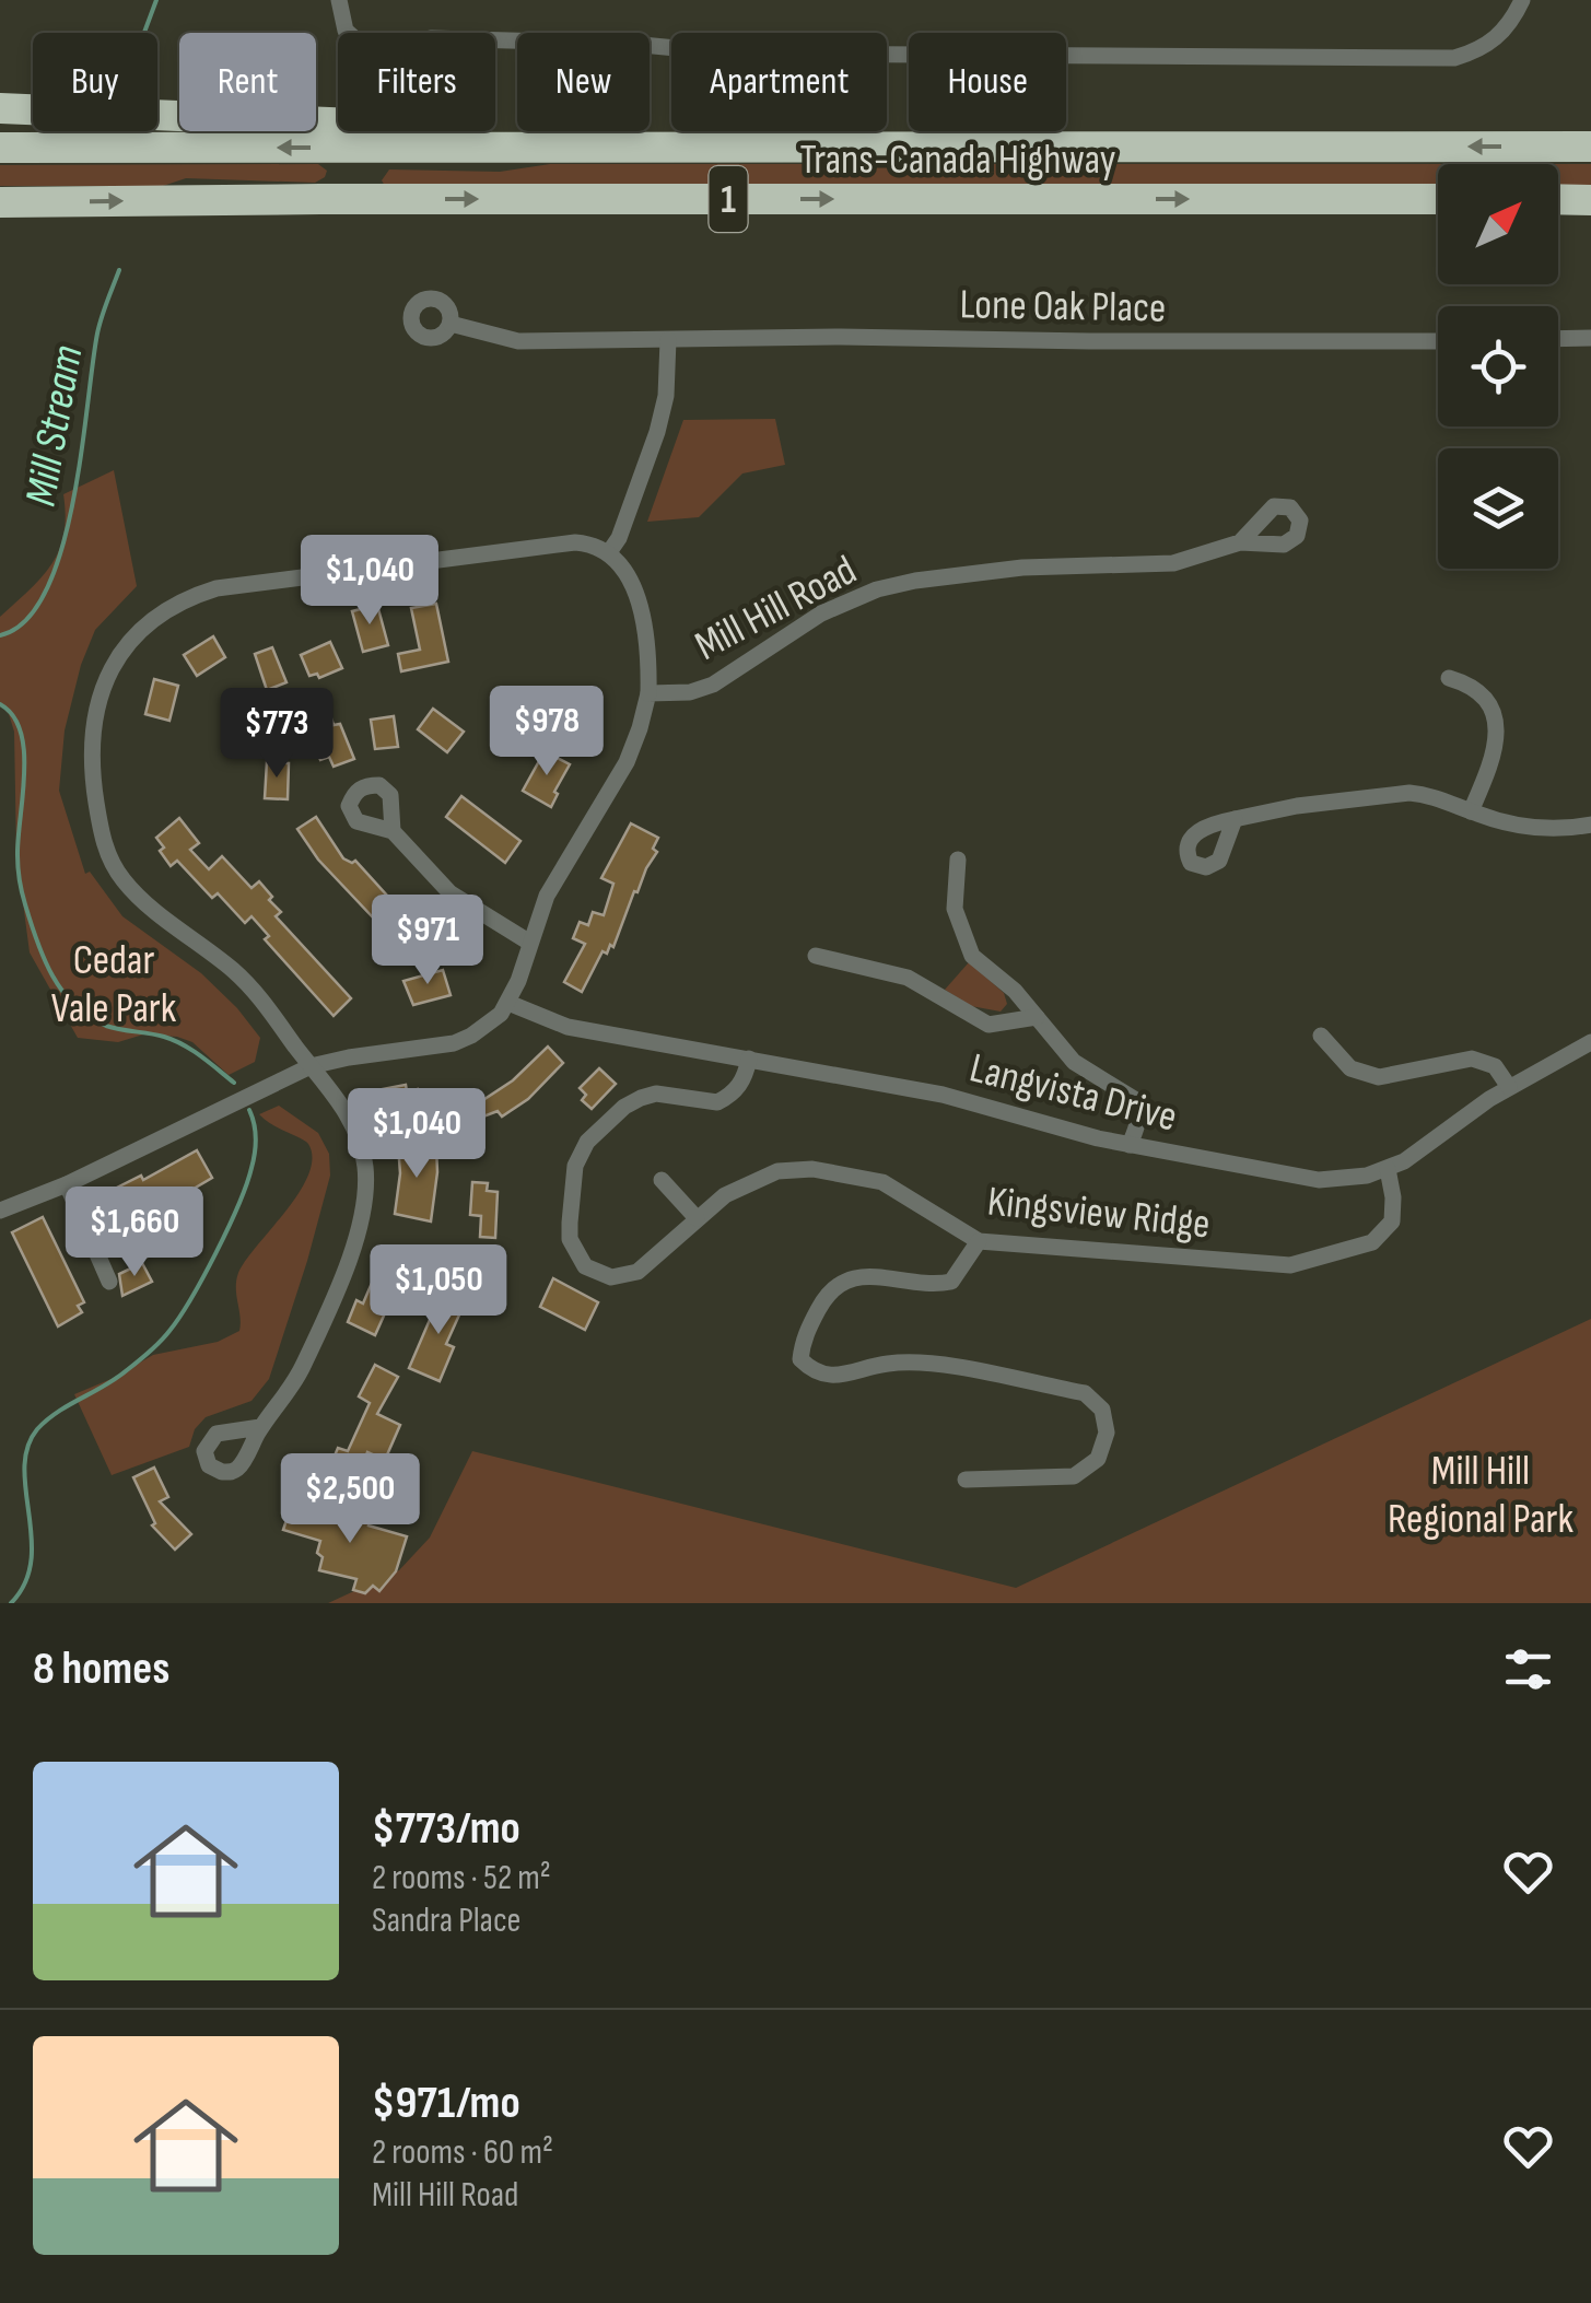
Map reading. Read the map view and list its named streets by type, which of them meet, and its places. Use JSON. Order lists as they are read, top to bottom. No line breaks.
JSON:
{"streets":{"highway":["Trans-Canada Highway","1"],"street":["Lone Oak Place","Mill Hill Road","Langvista Drive","Kingsview Ridge"]},"crossings":[["Langvista Drive","Kingsview Ridge"]],"water":["Mill Stream"],"parks":["Cedar Vale Park","Mill Hill Regional Park"],"north":"top right","page":{"chip":["Buy","Rent","Filters","New","Apartment","House"],"price":["$1,040","$978","$773","$971","$1,040","$1,660","$1,050","$2,500"],"heading":"8 homes","list":[{"name":"$773/mo","note":"2 rooms · 52 m² · Sandra Place"},{"name":"$971/mo","note":"2 rooms · 60 m² · Mill Hill Road"}]}}
